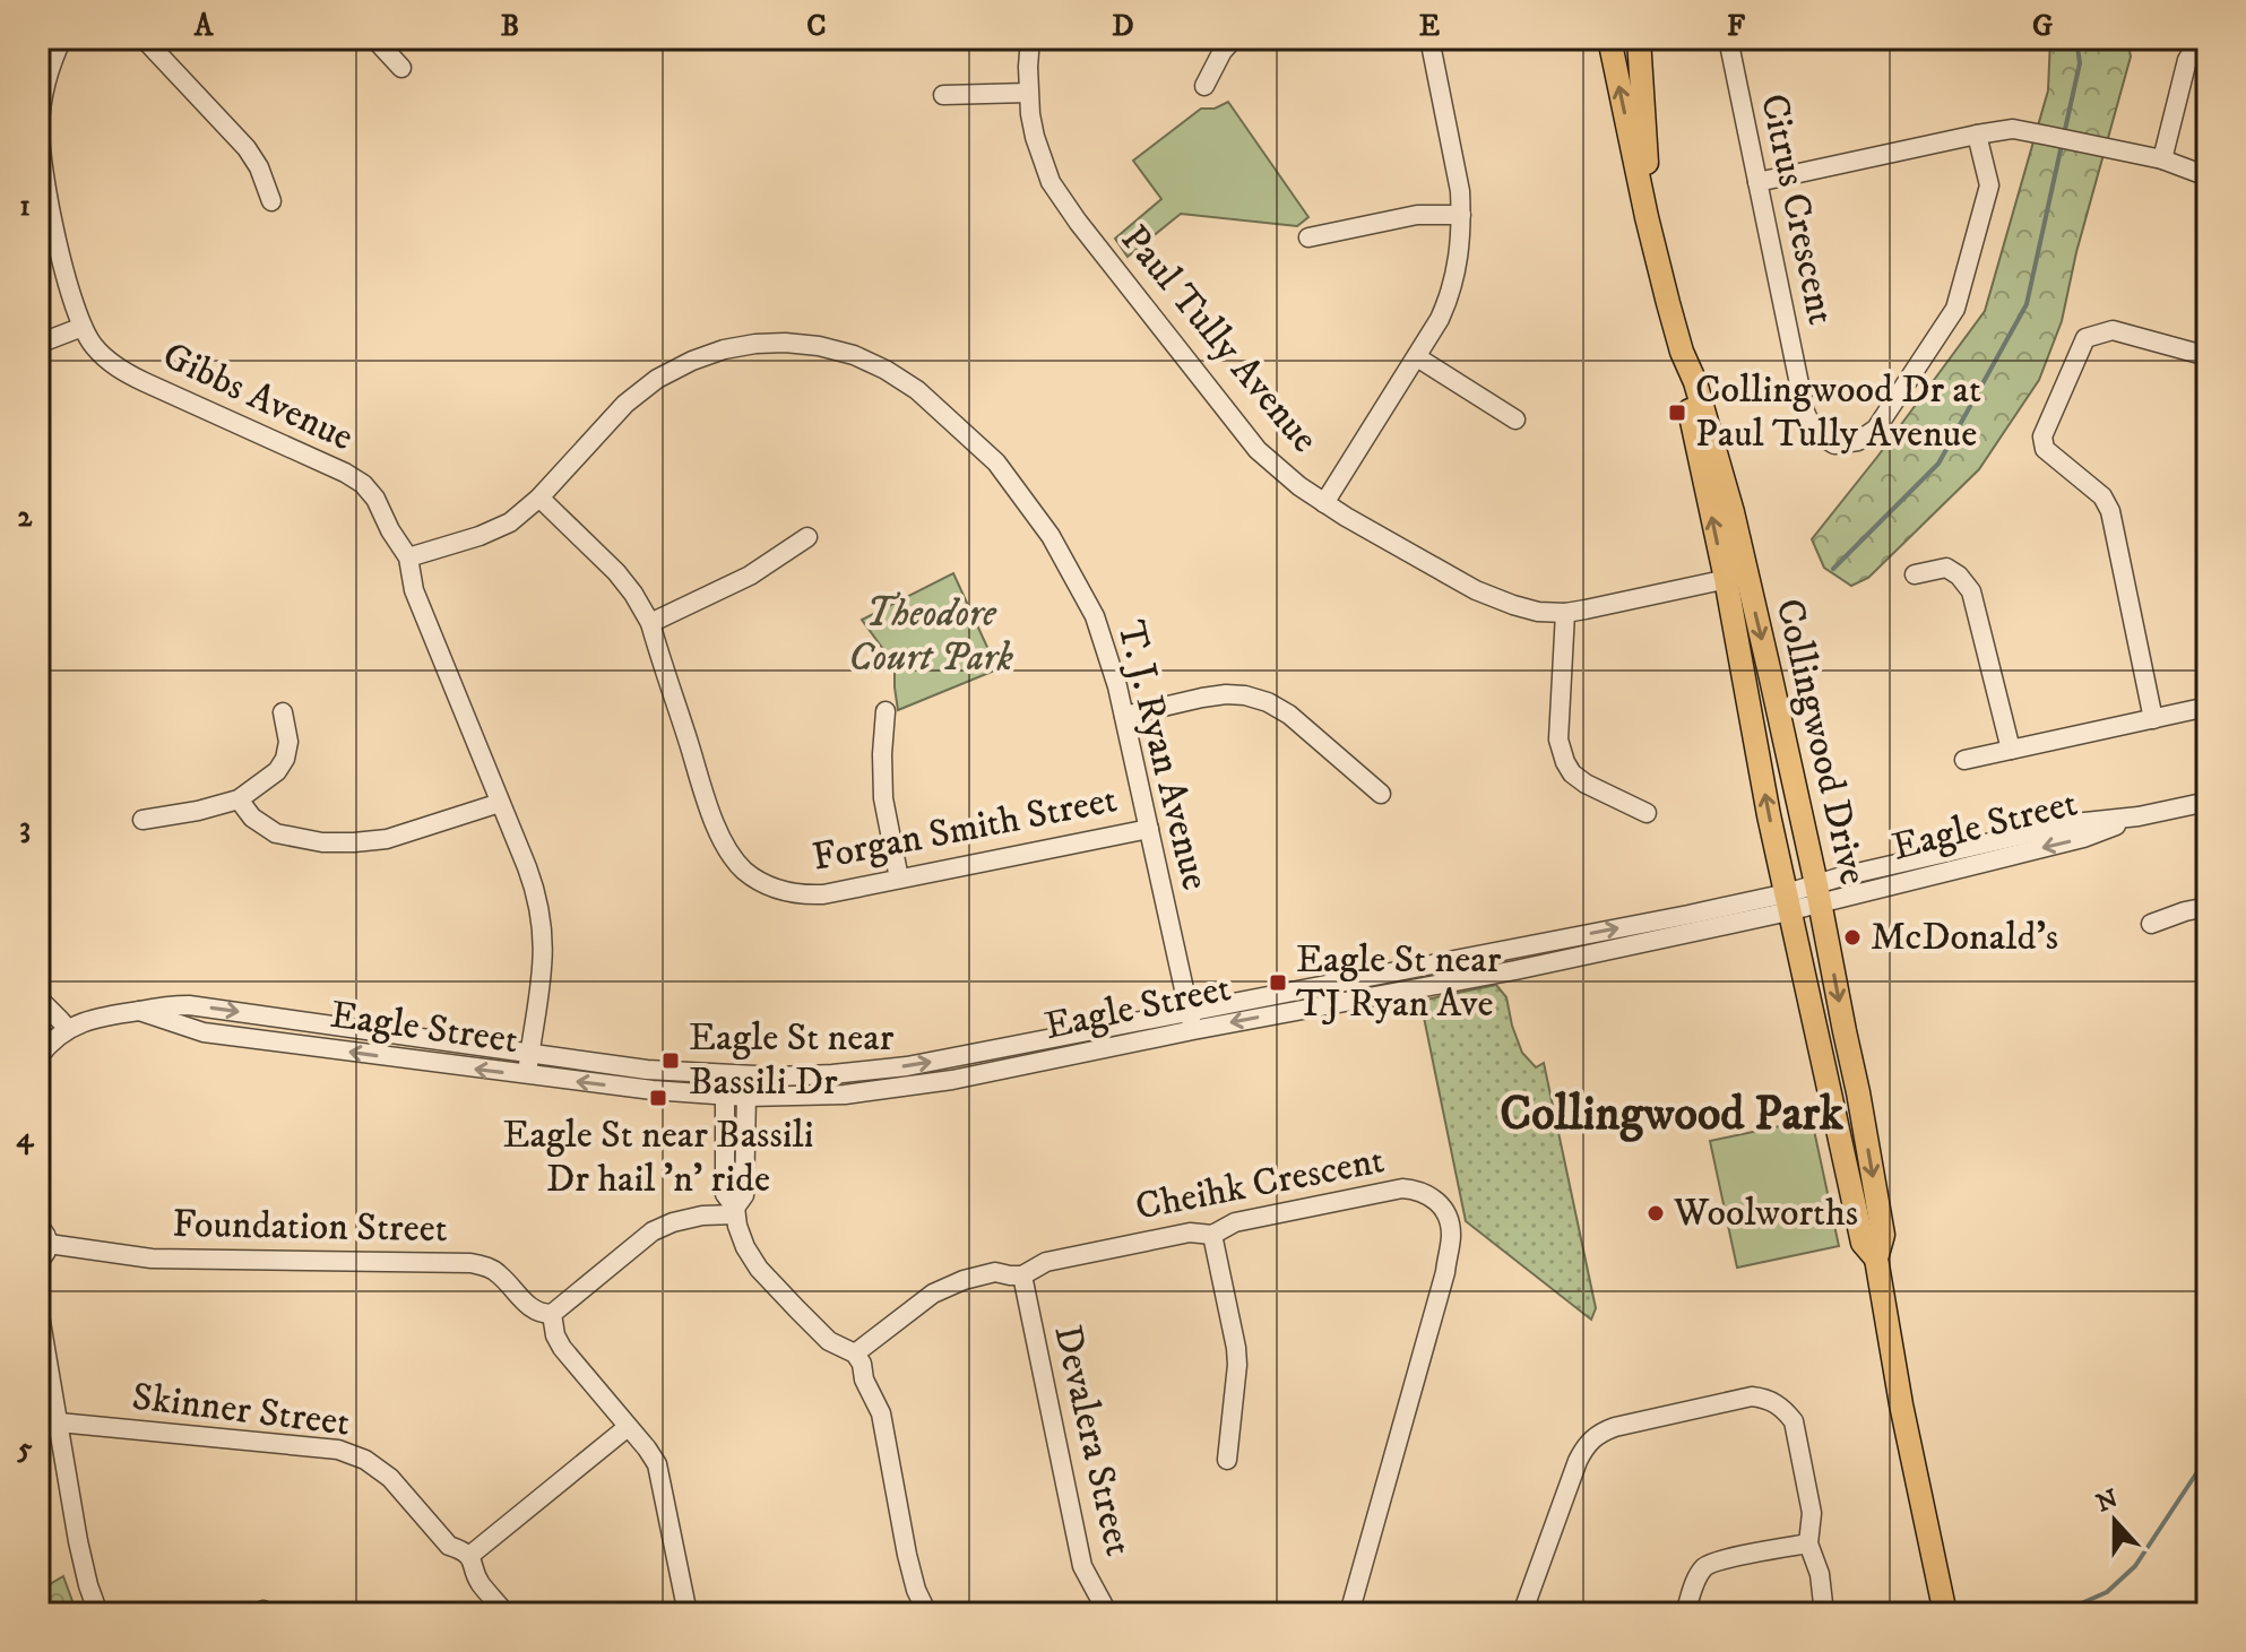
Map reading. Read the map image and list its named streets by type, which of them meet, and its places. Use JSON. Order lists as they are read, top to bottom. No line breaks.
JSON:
{"streets":{"main road":["Collingwood Drive"],"street":["Citrus Crescent","Paul Tully Avenue","Gibbs Avenue","T. J. Ryan Avenue","Eagle Street","Forgan Smith Street","Cheihk Crescent","Foundation Street","Skinner Street","Devalera Street"]},"crossings":[["Paul Tully Avenue","Collingwood Drive"],["Gibbs Avenue","T. J. Ryan Avenue"],["Gibbs Avenue","Eagle Street"],["Collingwood Drive","Eagle Street"],["T. J. Ryan Avenue","Eagle Street"],["T. J. Ryan Avenue","Forgan Smith Street"],["Cheihk Crescent","Devalera Street"]],"districts":["Collingwood Park"],"parks":["Theodore Court Park"],"places":{"transit":["Collingwood Dr at Paul Tully Avenue","Eagle St near TJ Ryan Ave","Eagle St near Bassili Dr","Eagle St near Bassili Dr hail 'n' ride"],"other":["McDonald's","Woolworths"]},"north":"top","grid":{"columns":["A","B","C","D","E","F","G"],"rows":["1","2","3","4","5"]}}
